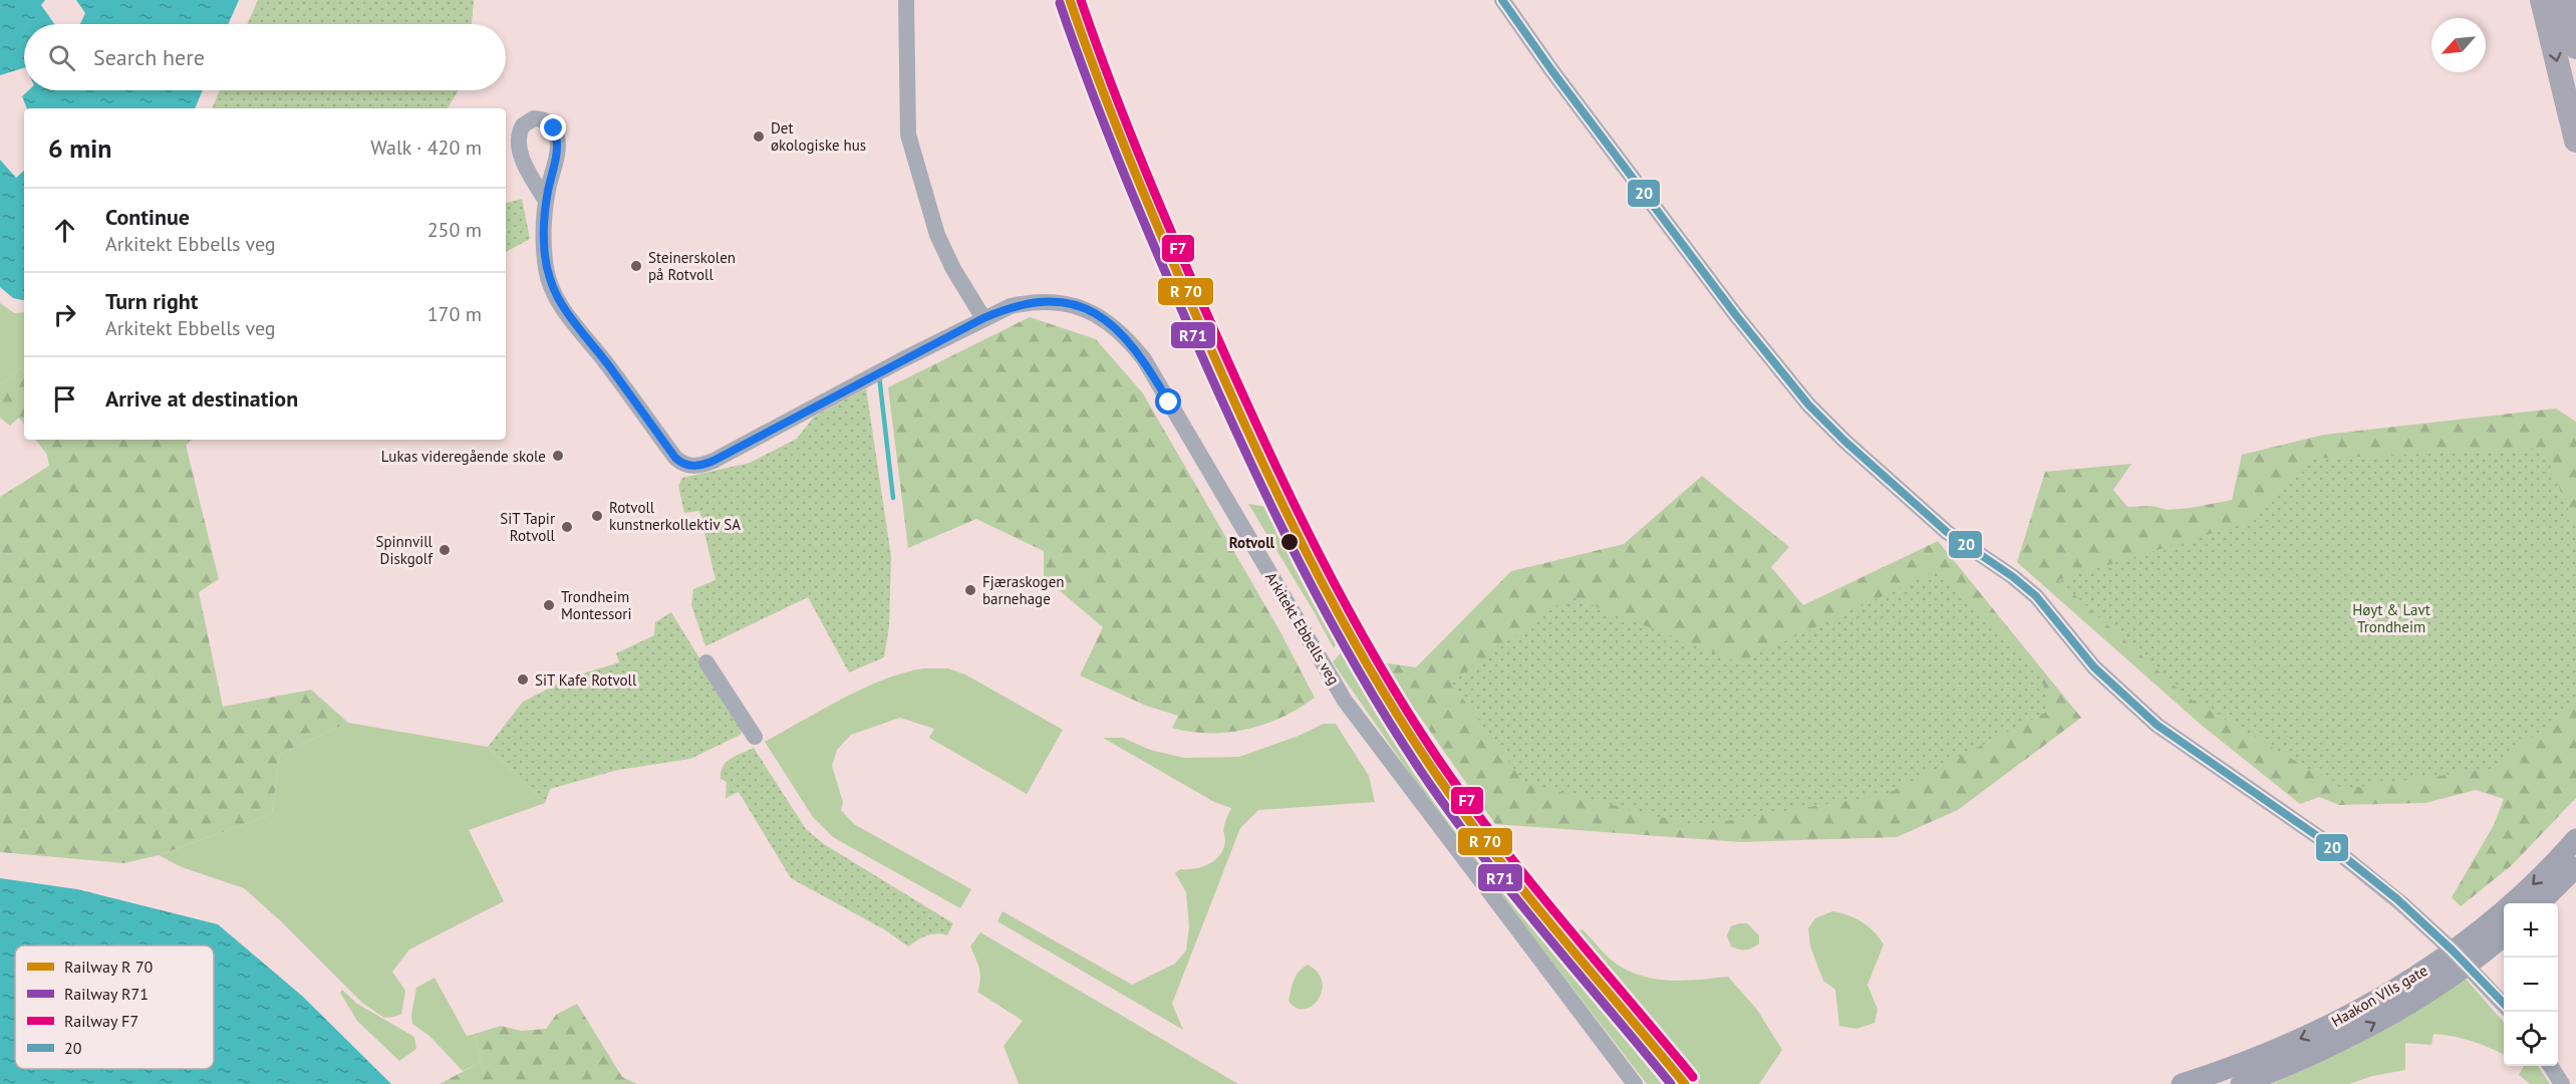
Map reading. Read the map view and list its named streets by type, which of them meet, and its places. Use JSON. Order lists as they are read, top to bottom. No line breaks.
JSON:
{"streets":{"main road":["Haakon VIIs gate"],"street":["Arkitekt Ebbells veg"]},"parks":["Høyt & Lavt Trondheim"],"places":["Det økologiske hus","Steinerskolen på Rotvoll","Lukas videregående skole","Rotvoll kunstnerkollektiv SA","SiT Tapir Rotvoll","Rotvoll","Spinnvill Diskgolf","Fjæraskogen barnehage","Trondheim Montessori","SiT Kafe Rotvoll"],"lines":["rail line F7","transit line 20","rail line R71"],"legend":["Railway R 70","Railway R71","Railway F7","20"],"north":"bottom left","page":{"search":"Search here","heading":["6 min","Walk · 420 m"],"list":[["Continue","Arkitekt Ebbells veg","250 m"],["Turn right","Arkitekt Ebbells veg","170 m"],"Arrive at destination"],"map_buttons":["+","−"]}}
